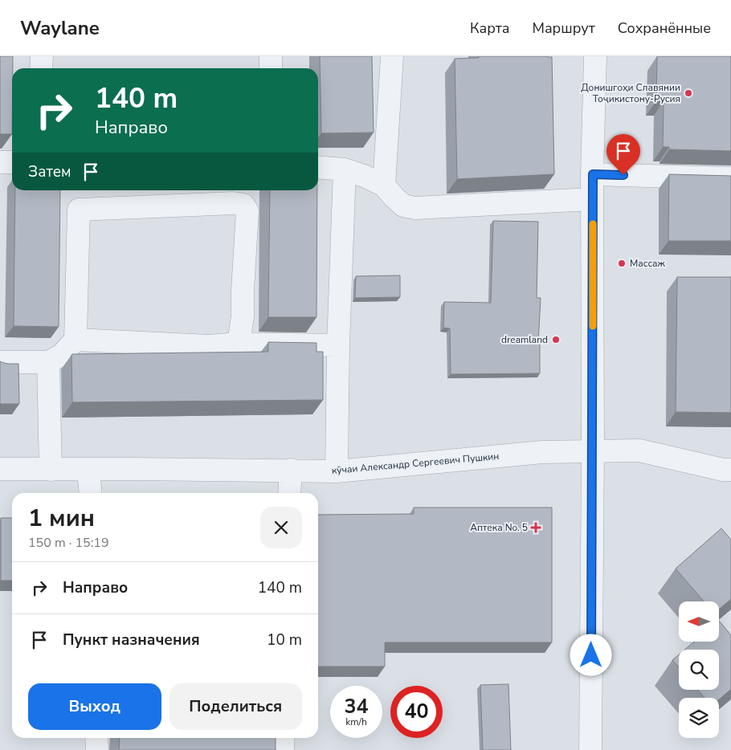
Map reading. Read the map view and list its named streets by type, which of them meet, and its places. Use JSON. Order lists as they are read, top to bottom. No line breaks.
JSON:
{"streets":{"street":["кӯчаи Александр Сергеевич Пушкин"]},"places":{"other":["Донишгоҳи Славянии Тоҷикистону-Русия","Массаж","dreamland"],"health":["Аптека No. 5"]},"north":"left","page":{"header":"Waylane","nav":["Карта","Маршрут","Сохранённые"],"turn":["140 m","Направо"],"then":"Затем","heading":["1 мин","150 m · 15:19"],"list":[{"name":"Направо","value":"140 m"},{"name":"Пункт назначения","value":"10 m"}],"buttons":["Выход","Поделиться"],"speed":"34 km/h","limit":"40"}}
